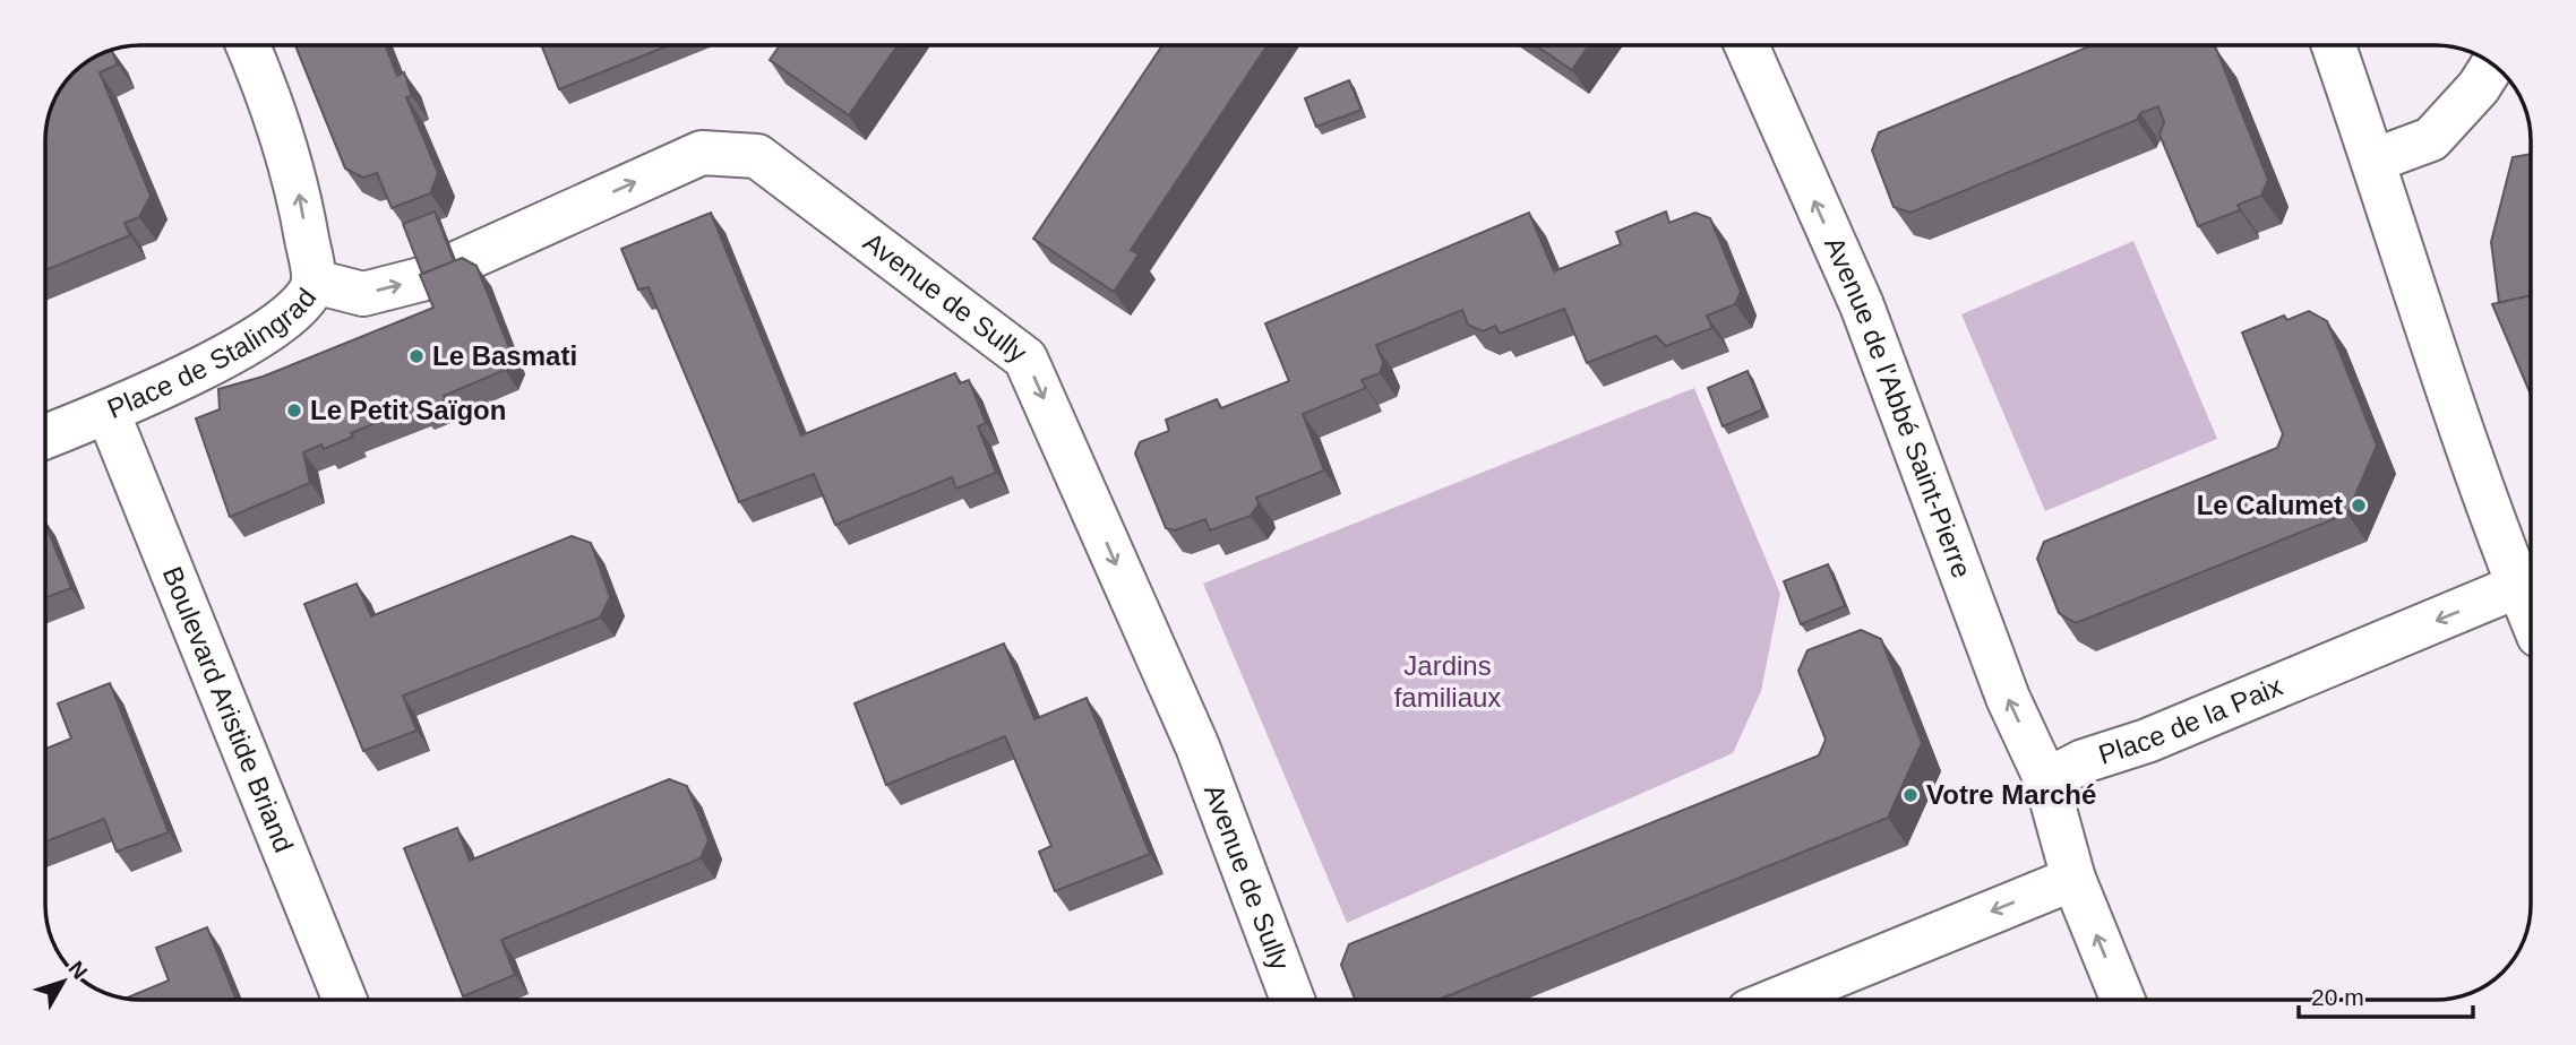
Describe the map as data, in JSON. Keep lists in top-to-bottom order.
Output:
{
  "streets": {
    "street": [
      "Avenue de Sully",
      "Place de Stalingrad",
      "Avenue de l'Abbé Saint-Pierre",
      "Boulevard Aristide Briand",
      "Place de la Paix"
    ]
  },
  "crossings": [
    ["Avenue de Sully", "Place de Stalingrad"],
    ["Place de Stalingrad", "Boulevard Aristide Briand"],
    ["Avenue de l'Abbé Saint-Pierre", "Place de la Paix"]
  ],
  "one_way": [
    "Avenue de Sully",
    "Place de Stalingrad",
    "Avenue de l'Abbé Saint-Pierre",
    "Place de la Paix"
  ],
  "parks": ["Jardins familiaux"],
  "places": [
    "Le Basmati",
    "Le Petit Saïgon",
    "Le Calumet",
    "Votre Marché"
  ],
  "scale_bar": "20 m",
  "north": "top right"
}
